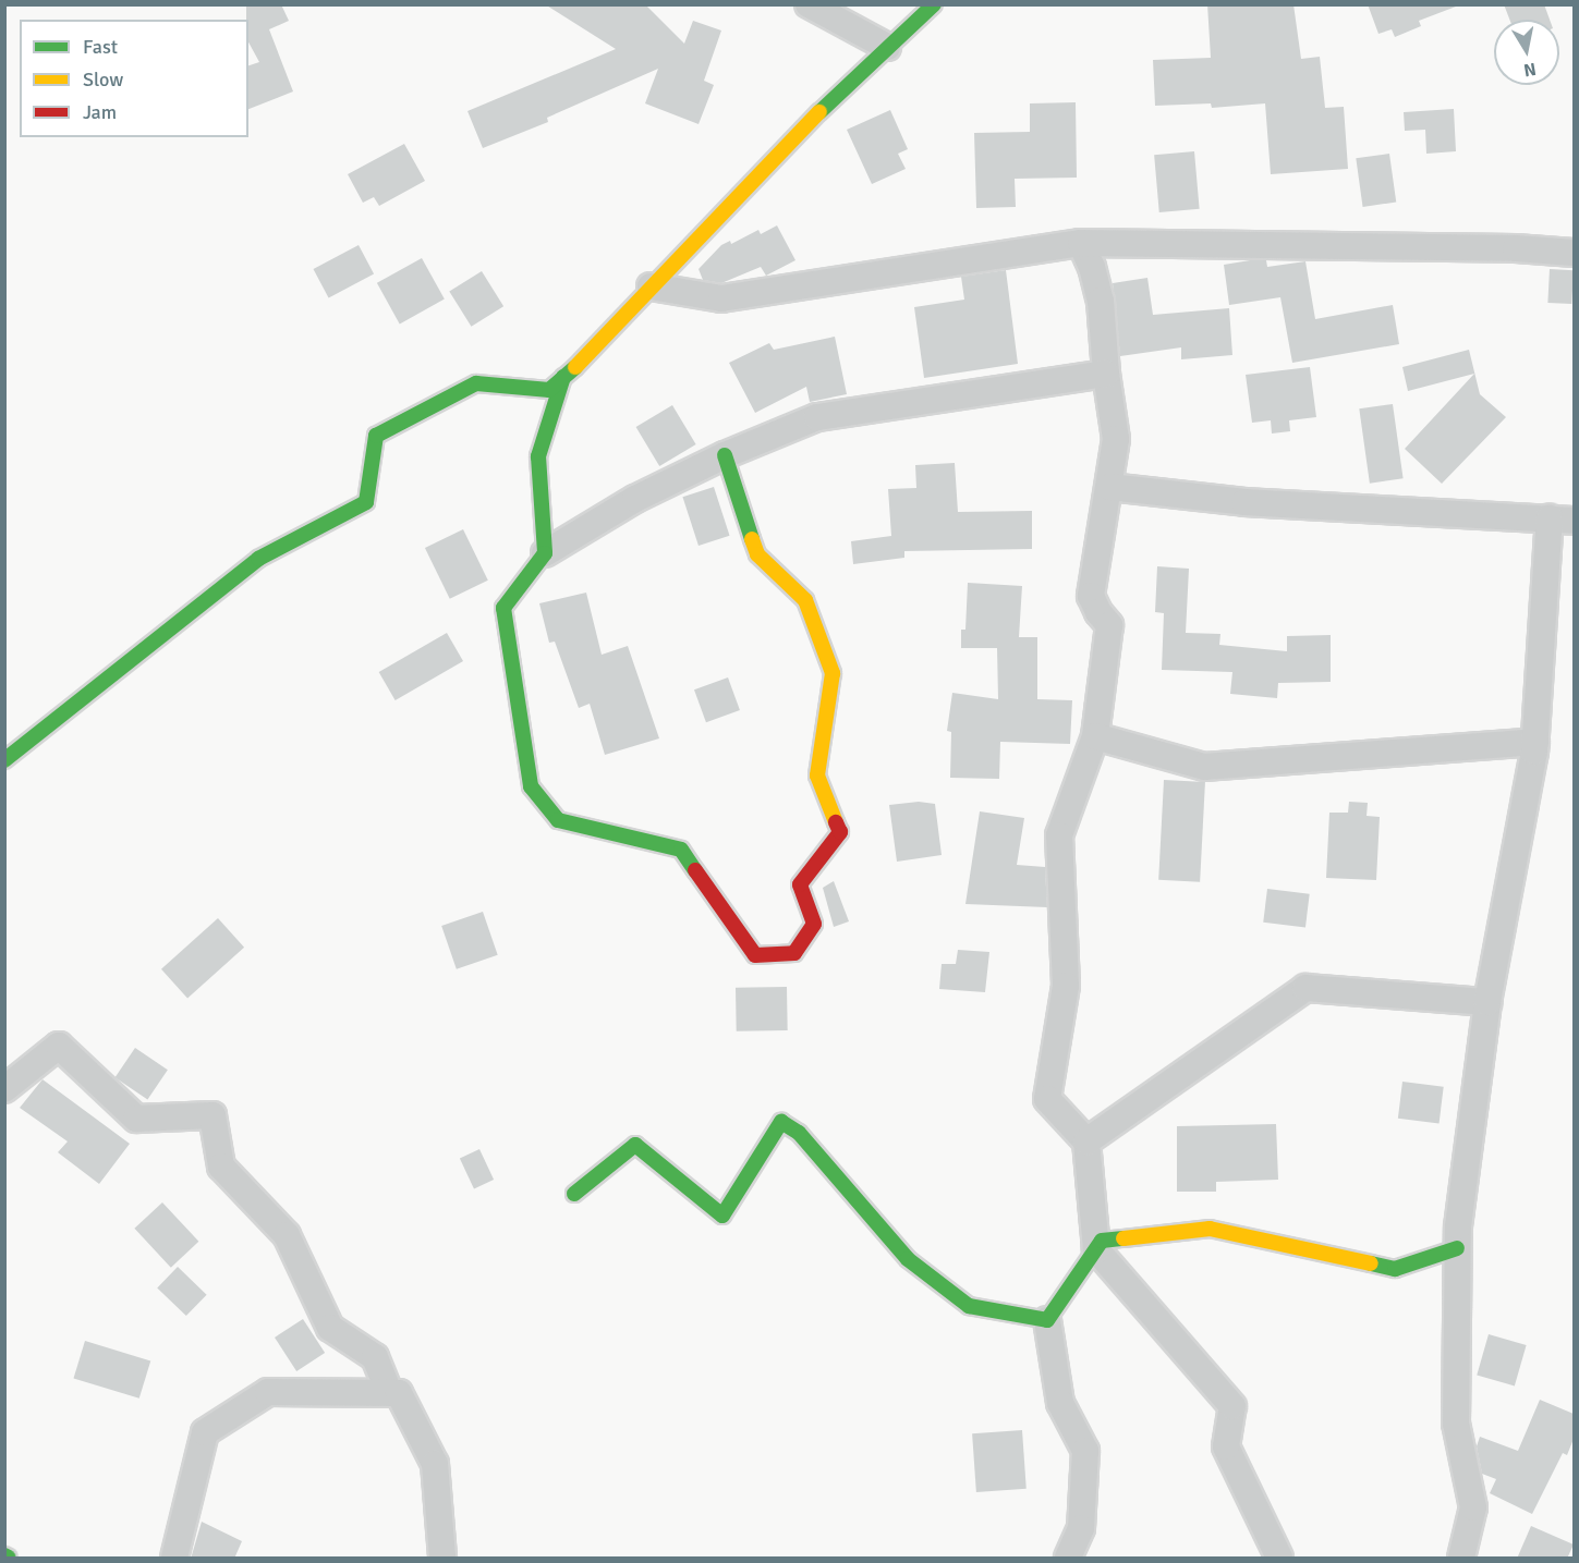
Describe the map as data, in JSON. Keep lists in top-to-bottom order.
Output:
{
  "legend": ["Fast", "Slow", "Jam"],
  "north": "bottom"
}
